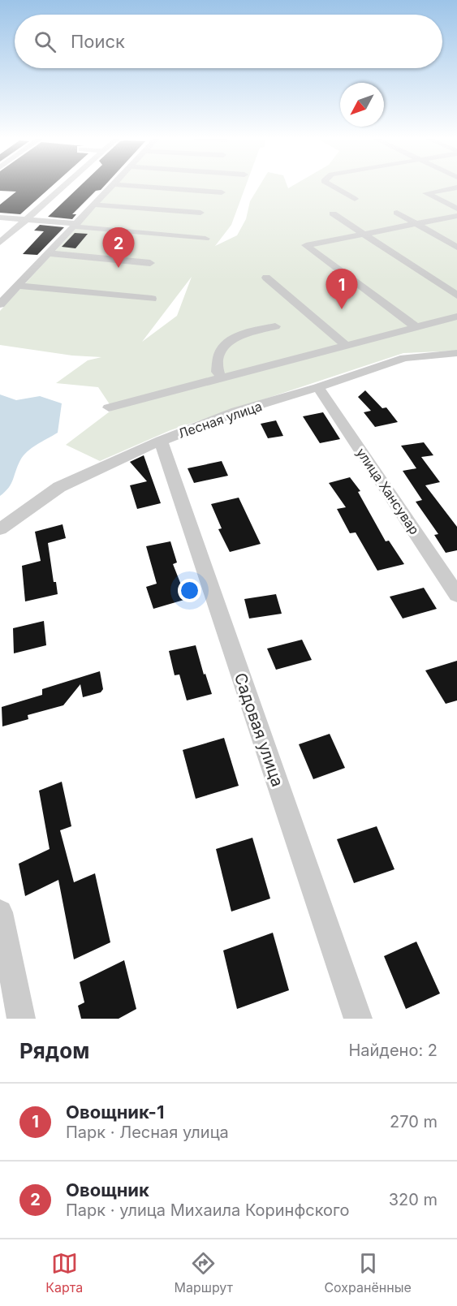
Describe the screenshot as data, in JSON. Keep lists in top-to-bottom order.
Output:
{
  "streets": {
    "street": ["Лесная улица", "улица Хансувар", "Садовая улица"]
  },
  "crossings": [
    ["Лесная улица", "улица Хансувар"],
    ["Лесная улица", "Садовая улица"]
  ],
  "north": "bottom left",
  "page": {
    "search": "Поиск",
    "pins": ["2", "1"],
    "heading": ["Рядом", "Найдено: 2"],
    "list": [
      {
        "mark": "1",
        "name": "Овощник-1",
        "note": "Парк · Лесная улица",
        "value": "270 m"
      },
      {
        "mark": "2",
        "name": "Овощник",
        "note": "Парк · улица Михаила Коринфского",
        "value": "320 m"
      }
    ],
    "nav": ["Карта", "Маршрут", "Сохранённые"]
  }
}
